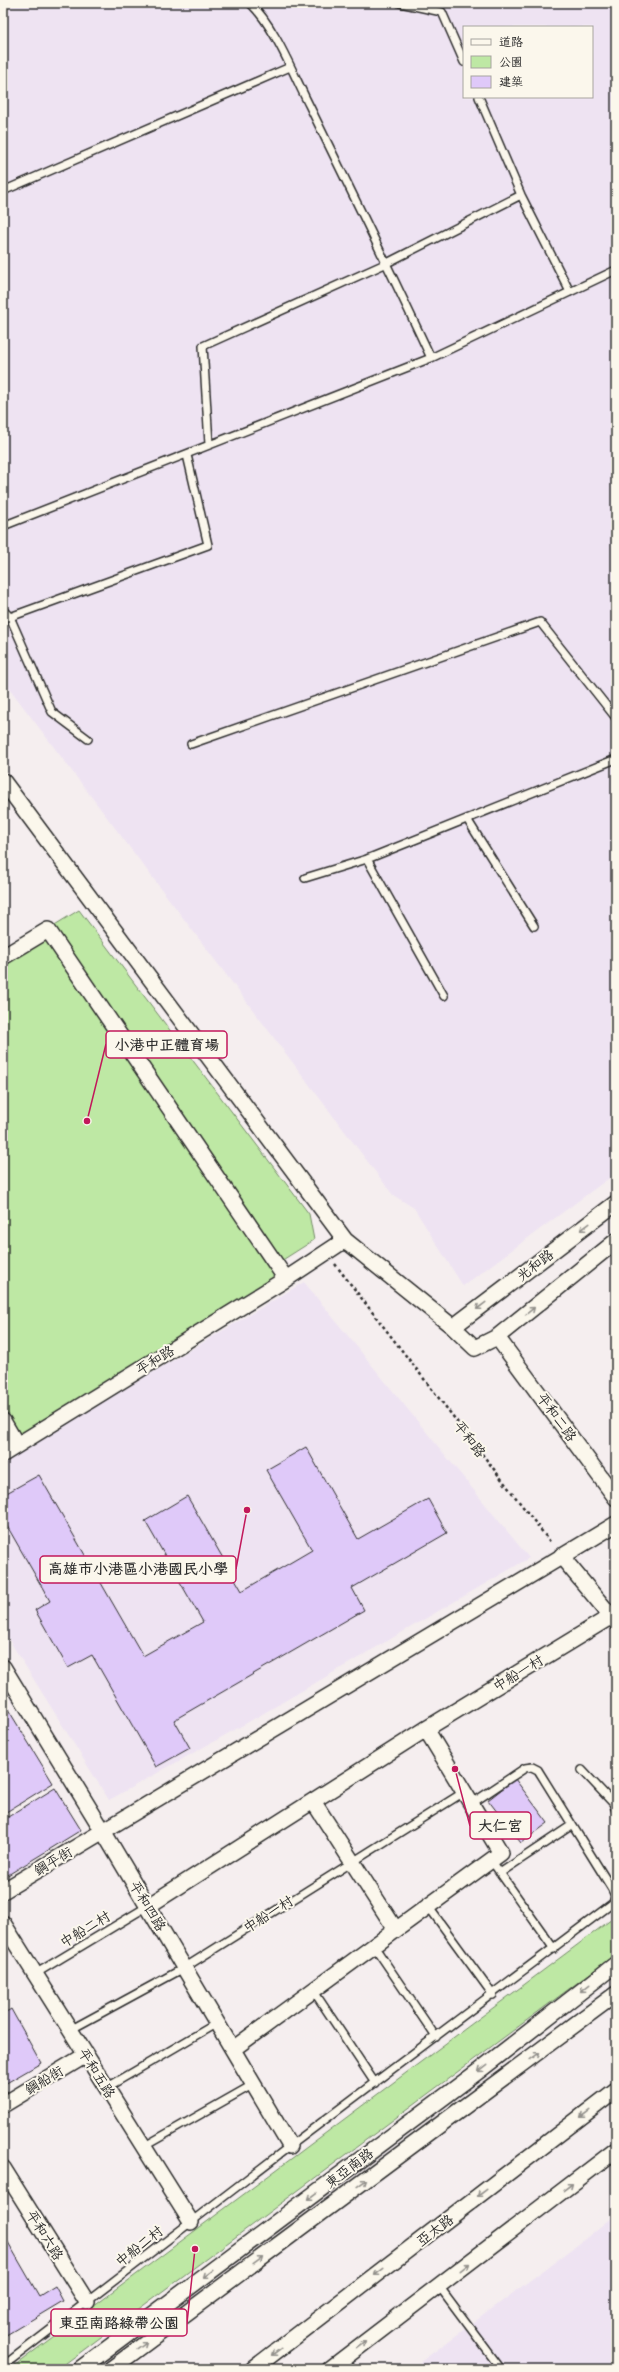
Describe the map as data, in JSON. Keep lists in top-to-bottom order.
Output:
{
  "streets": {
    "street": [
      "光和路",
      "平和路",
      "平和二路",
      "中船一村",
      "鋼平街",
      "平和四路",
      "平和五路",
      "鋼船街",
      "東亞南路",
      "亞太路",
      "平和六路"
    ],
    "lane": ["中船二村"]
  },
  "crossings": [
    ["平和路", "鋼平街"],
    ["中船一村", "平和四路"],
    ["中船一村", "中船二村"],
    ["鋼平街", "平和四路"],
    ["平和四路", "中船二村"],
    ["中船二村", "平和五路"],
    ["中船二村", "平和六路"],
    ["平和五路", "鋼船街"]
  ],
  "places": [
    "小港中正體育場",
    "高雄市小港區小港國民小學",
    "大仁宮",
    "東亞南路綠帶公園"
  ],
  "legend": ["道路", "公園", "建築"]
}
